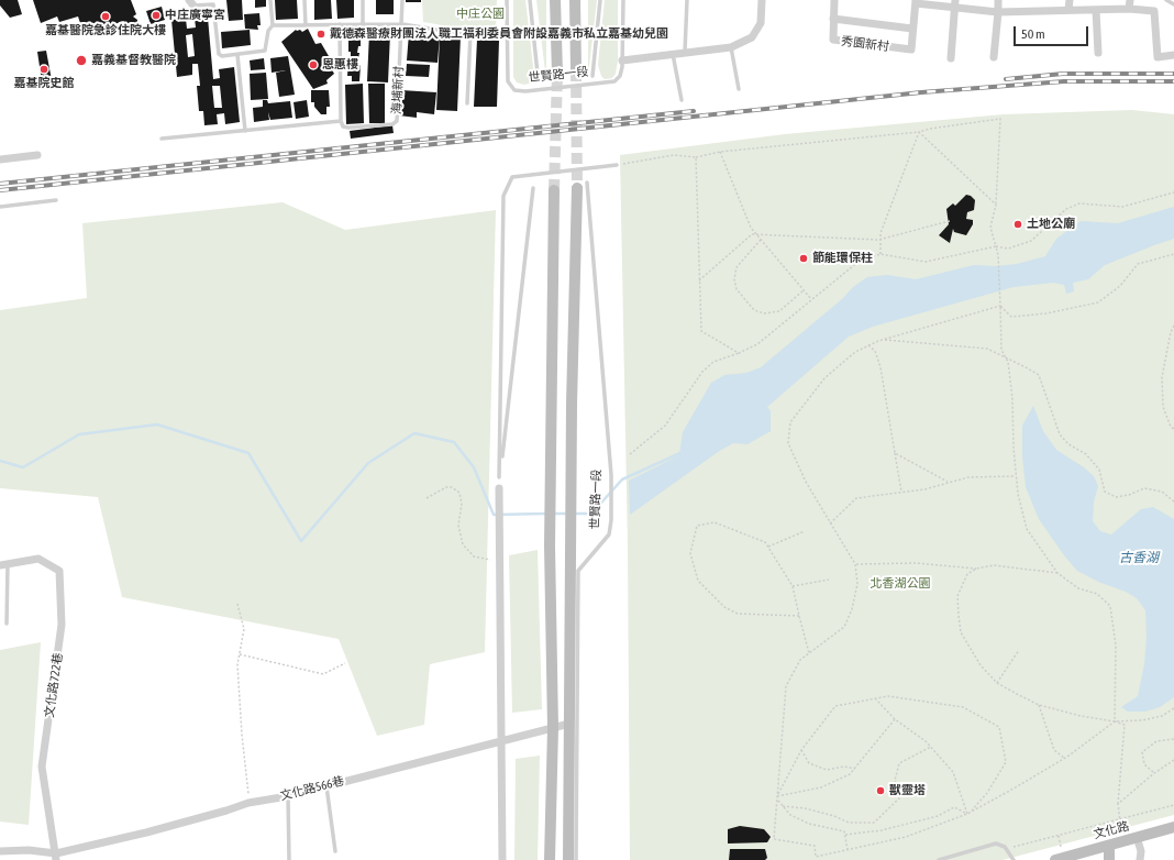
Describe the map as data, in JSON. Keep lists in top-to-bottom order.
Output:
{
  "streets": {
    "street": [
      "秀園新村",
      "世賢路一段",
      "文化路722巷",
      "文化路566巷",
      "文化路"
    ],
    "lane": ["海埔新村"]
  },
  "crossings": [
    ["世賢路一段", "文化路566巷"],
    ["文化路722巷", "文化路566巷"]
  ],
  "water": ["古香湖"],
  "parks": ["中庄公園", "北香湖公園"],
  "places": [
    "中庄廣寧宮",
    "嘉基醫院急診住院大樓",
    "戴德森醫療財團法人職工福利委員會附設嘉義市私立嘉基幼兒園",
    "嘉義基督教醫院",
    "恩惠樓",
    "嘉基院史館",
    "土地公廟",
    "節能環保柱",
    "獸靈塔"
  ],
  "scale_bar": "50 m"
}
